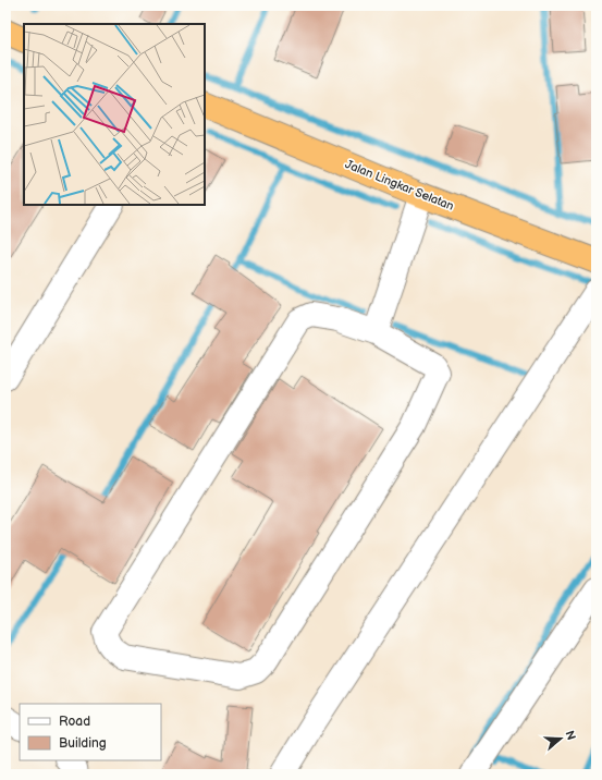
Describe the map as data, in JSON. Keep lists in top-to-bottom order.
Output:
{
  "streets": {
    "highway": ["Jalan Lingkar Selatan"]
  },
  "legend": ["Road", "Building"],
  "north": "right"
}
